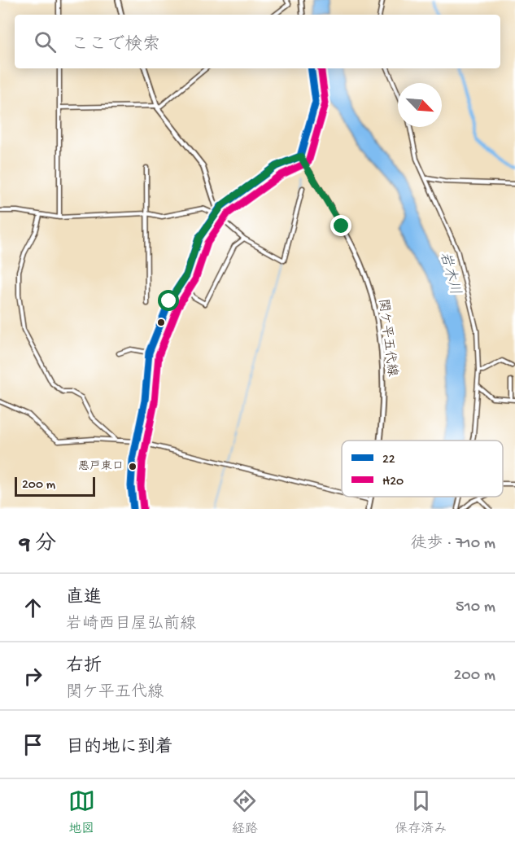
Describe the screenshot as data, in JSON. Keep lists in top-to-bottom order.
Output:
{
  "streets": {
    "main road": ["関ケ平五代線"]
  },
  "water": ["岩木川"],
  "places": ["悪戸東口"],
  "lines": ["transit line 22", "transit line H20"],
  "legend": ["22", "H20"],
  "scale_bar": "200 m",
  "north": "bottom right",
  "page": {
    "search": "ここで検索",
    "scale": "200 m",
    "heading": ["9 分", "徒歩 · 710 m"],
    "list": [
      ["直進", "岩崎西目屋弘前線", "510 m"],
      ["右折", "関ケ平五代線", "200 m"],
      "目的地に到着"
    ],
    "nav": ["地図", "経路", "保存済み"]
  }
}
